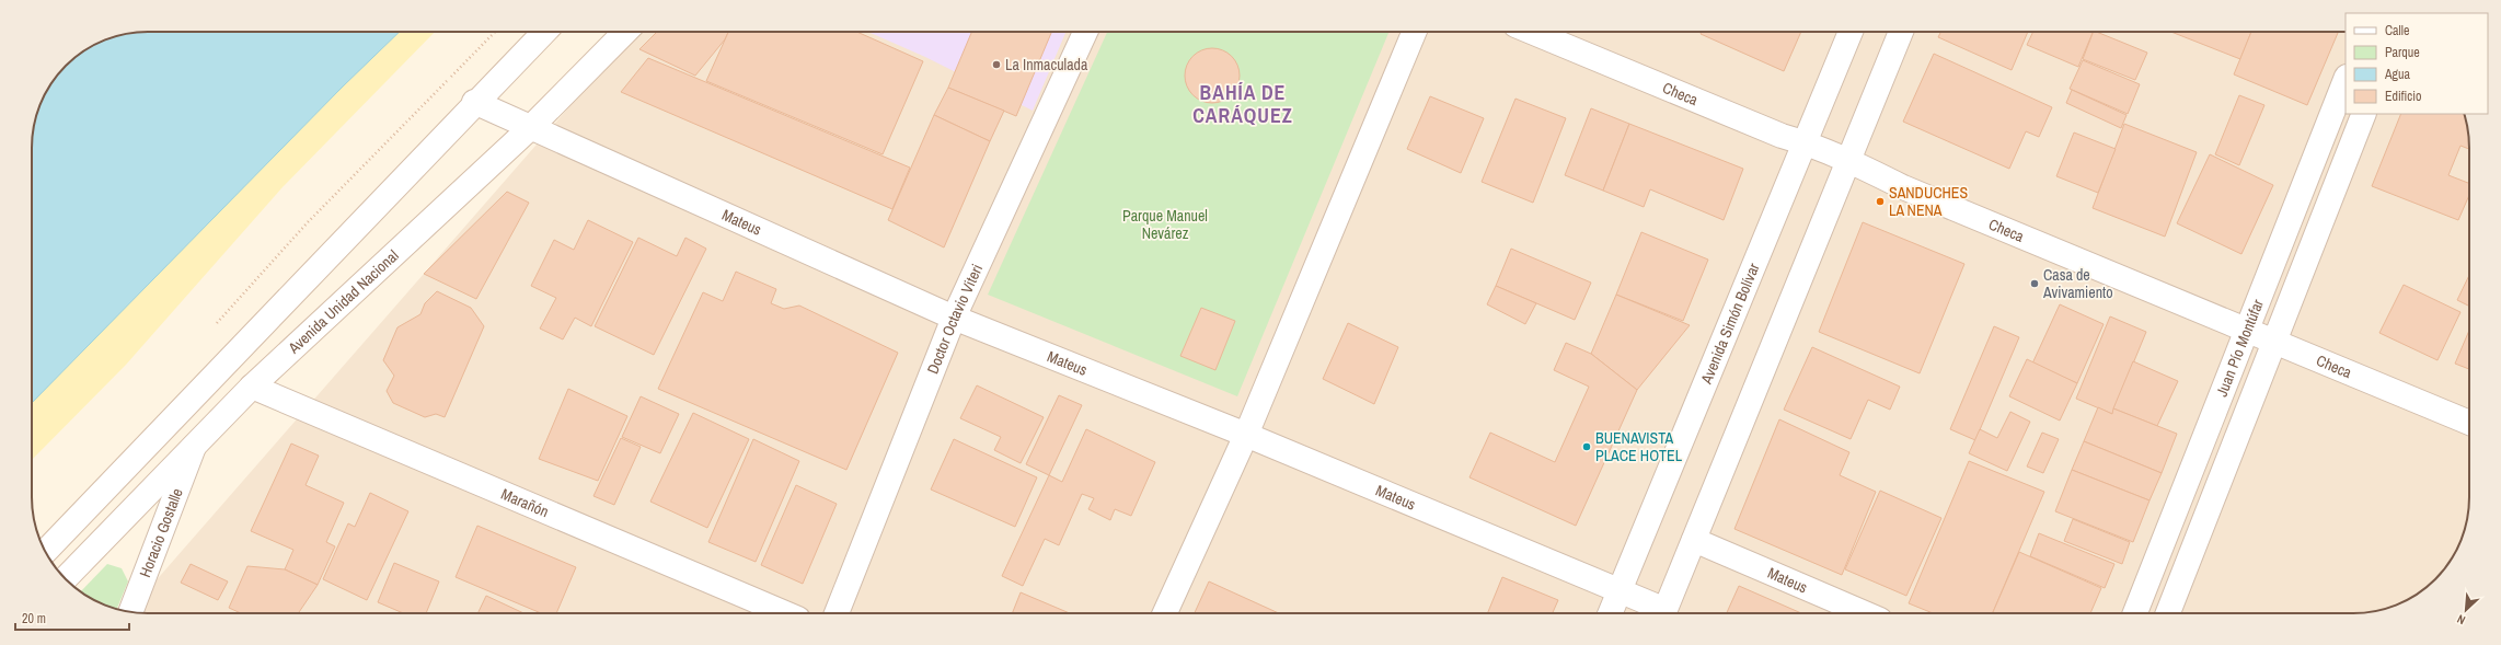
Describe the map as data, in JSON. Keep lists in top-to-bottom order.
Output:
{
  "streets": {
    "street": [
      "Checa",
      "Mateus",
      "Avenida Unidad Nacional",
      "Doctor Octavio Viteri",
      "Avenida Simón Bolívar",
      "Juan Pío Montúfar",
      "Marañón",
      "Horacio Gostalle"
    ]
  },
  "crossings": [
    ["Checa", "Avenida Simón Bolívar"],
    ["Checa", "Juan Pío Montúfar"],
    ["Mateus", "Avenida Unidad Nacional"],
    ["Mateus", "Doctor Octavio Viteri"],
    ["Mateus", "Avenida Simón Bolívar"],
    ["Avenida Unidad Nacional", "Marañón"],
    ["Avenida Unidad Nacional", "Horacio Gostalle"]
  ],
  "districts": ["BAHÍA DE CARÁQUEZ"],
  "parks": ["Parque Manuel Nevárez"],
  "places": [
    "La Inmaculada",
    "SANDUCHES LA NENA",
    "Casa de Avivamiento",
    "BUENAVISTA PLACE HOTEL"
  ],
  "legend": [
    "Calle",
    "Parque",
    "Agua",
    "Edificio"
  ],
  "scale_bar": "20 m",
  "north": "bottom left"
}
